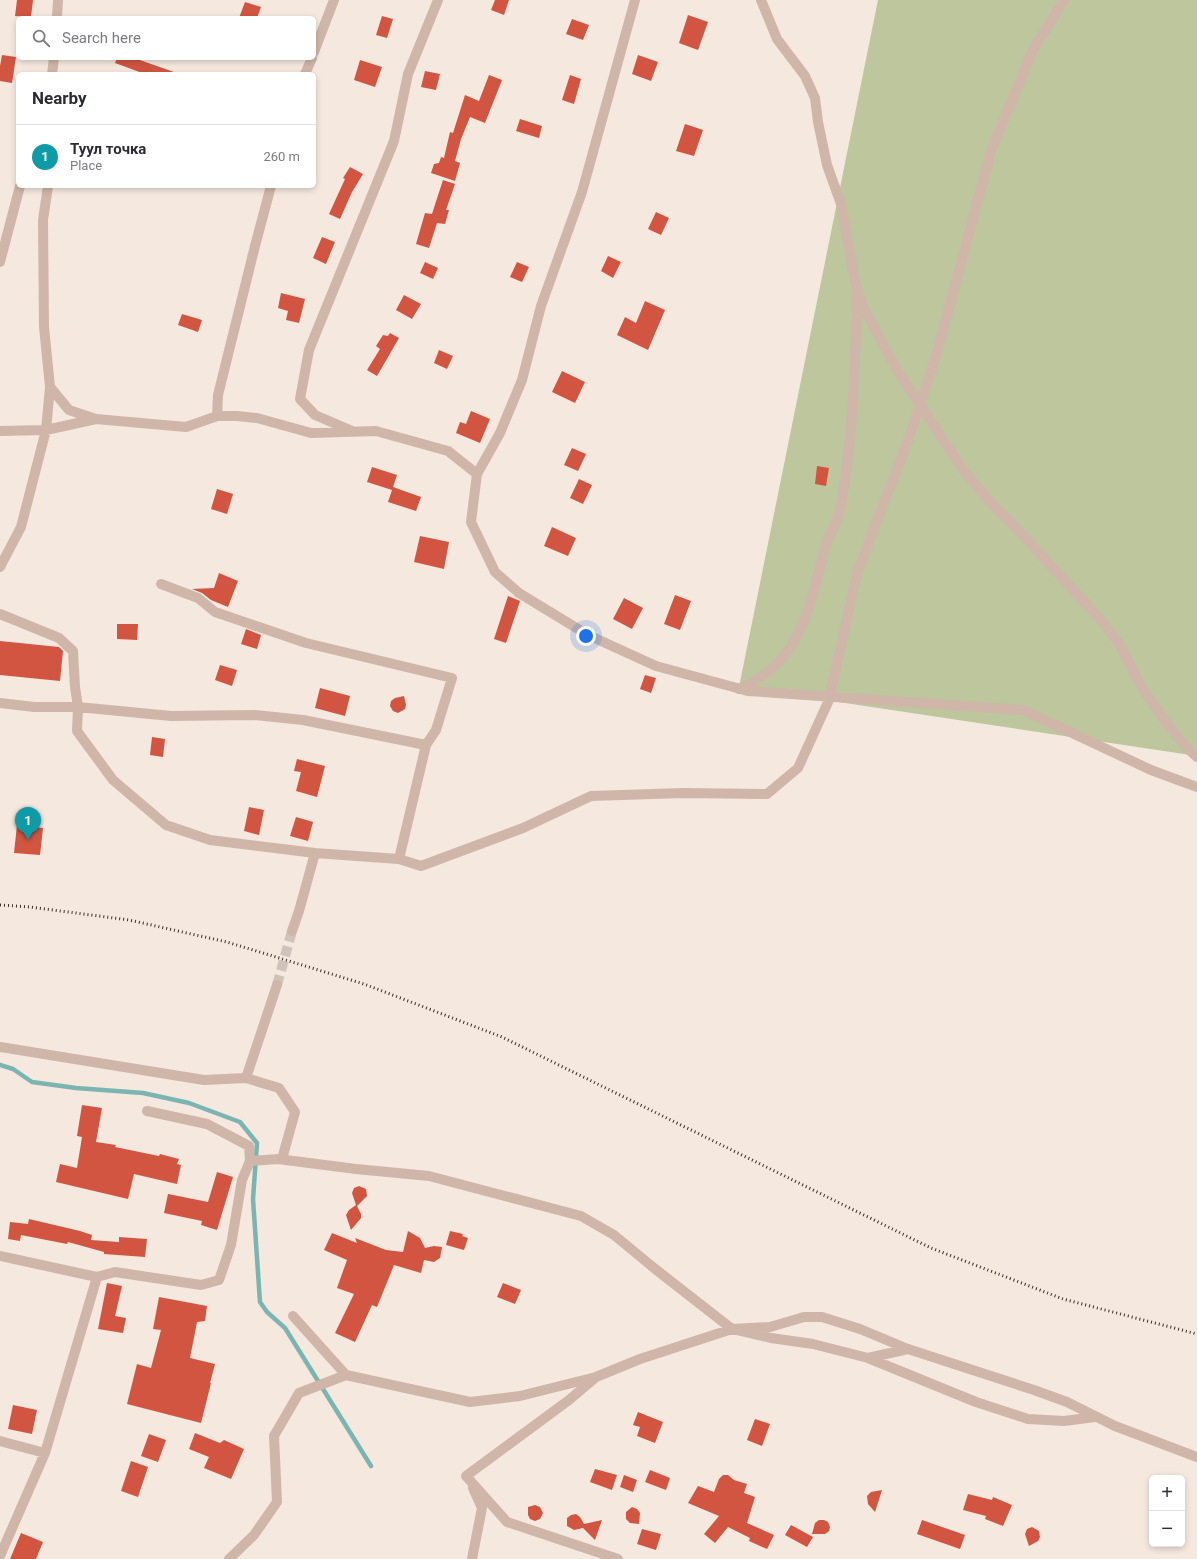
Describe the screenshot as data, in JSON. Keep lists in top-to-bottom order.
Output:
{
  "page": {
    "search": "Search here",
    "heading": "Nearby",
    "list": [
      {
        "mark": "1",
        "name": "Туул точка",
        "note": "Place",
        "value": "260 m"
      }
    ],
    "pins": "1",
    "map_buttons": ["+", "−"]
  }
}
